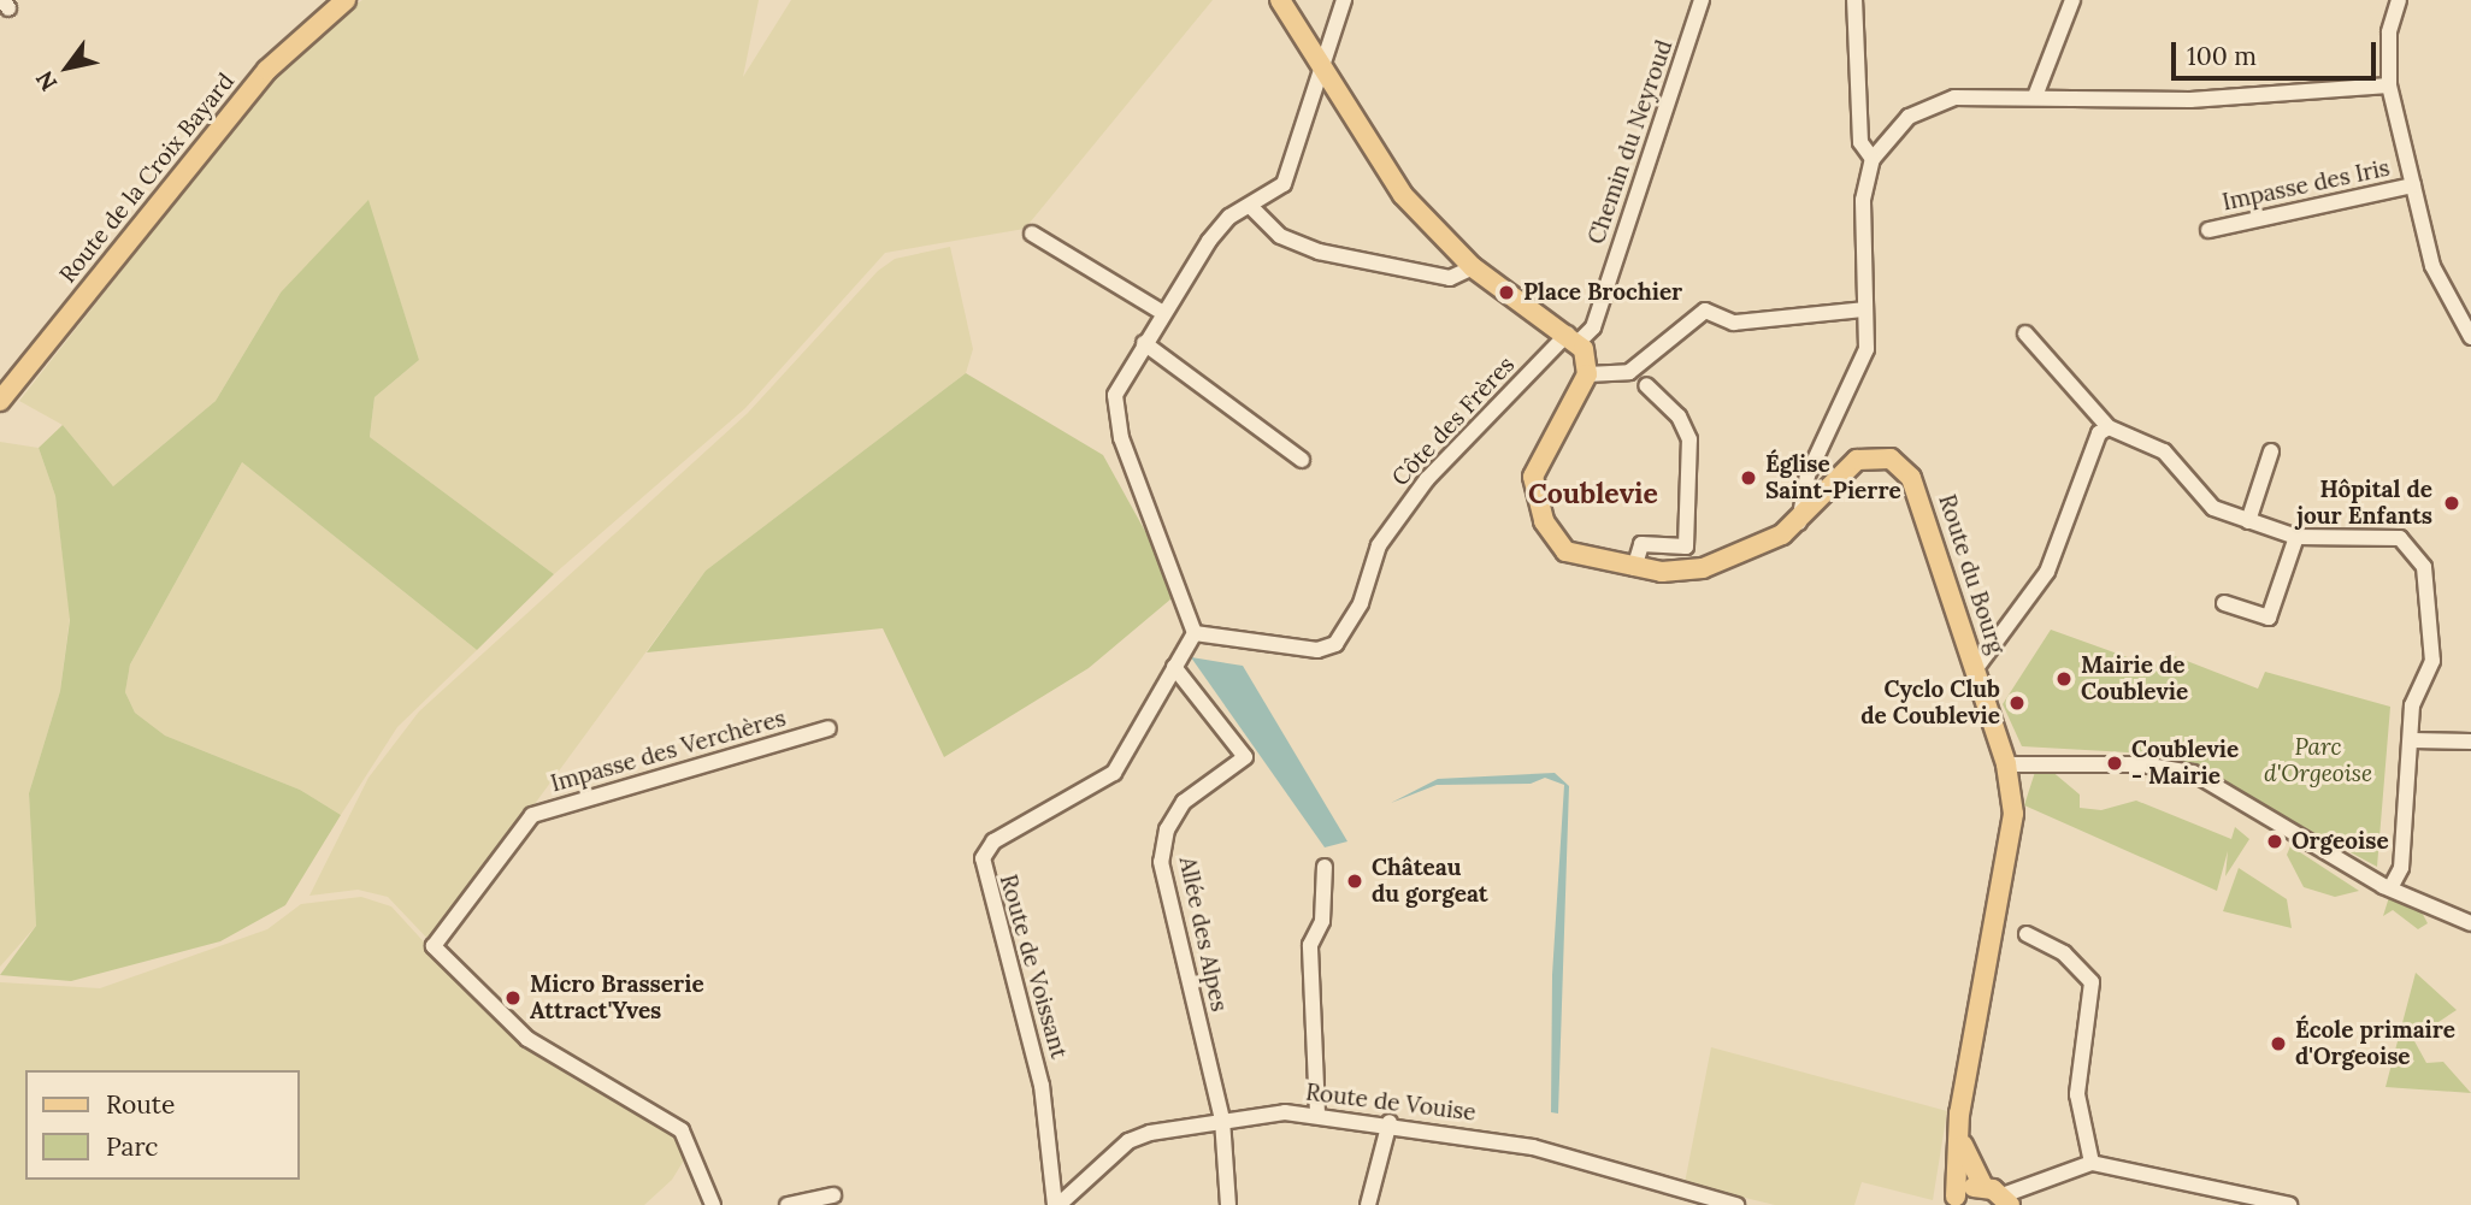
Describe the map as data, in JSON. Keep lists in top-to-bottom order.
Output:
{
  "streets": {
    "main road": ["Route de la Croix Bayard", "Route du Bourg"],
    "street": [
      "Chemin du Neyroud",
      "Impasse des Iris",
      "Côte des Frères",
      "Impasse des Verchères",
      "Allée des Alpes",
      "Route de Voissant",
      "Route de Vouise"
    ]
  },
  "crossings": [
    ["Chemin du Neyroud", "Côte des Frères"],
    ["Côte des Frères", "Route de Voissant"],
    ["Allée des Alpes", "Route de Voissant"],
    ["Allée des Alpes", "Route de Vouise"],
    ["Route de Voissant", "Route de Vouise"]
  ],
  "districts": ["Coublevie"],
  "parks": ["Parc d'Orgeoise"],
  "places": [
    "Place Brochier",
    "Église Saint-Pierre",
    "Hôpital de jour Enfants",
    "Mairie de Coublevie",
    "Cyclo Club de Coublevie",
    "Coublevie - Mairie",
    "Orgeoise",
    "Château du gorgeat",
    "Micro Brasserie Attract'Yves",
    "École primaire d'Orgeoise"
  ],
  "legend": ["Route", "Parc"],
  "scale_bar": "100 m",
  "north": "bottom left"
}
